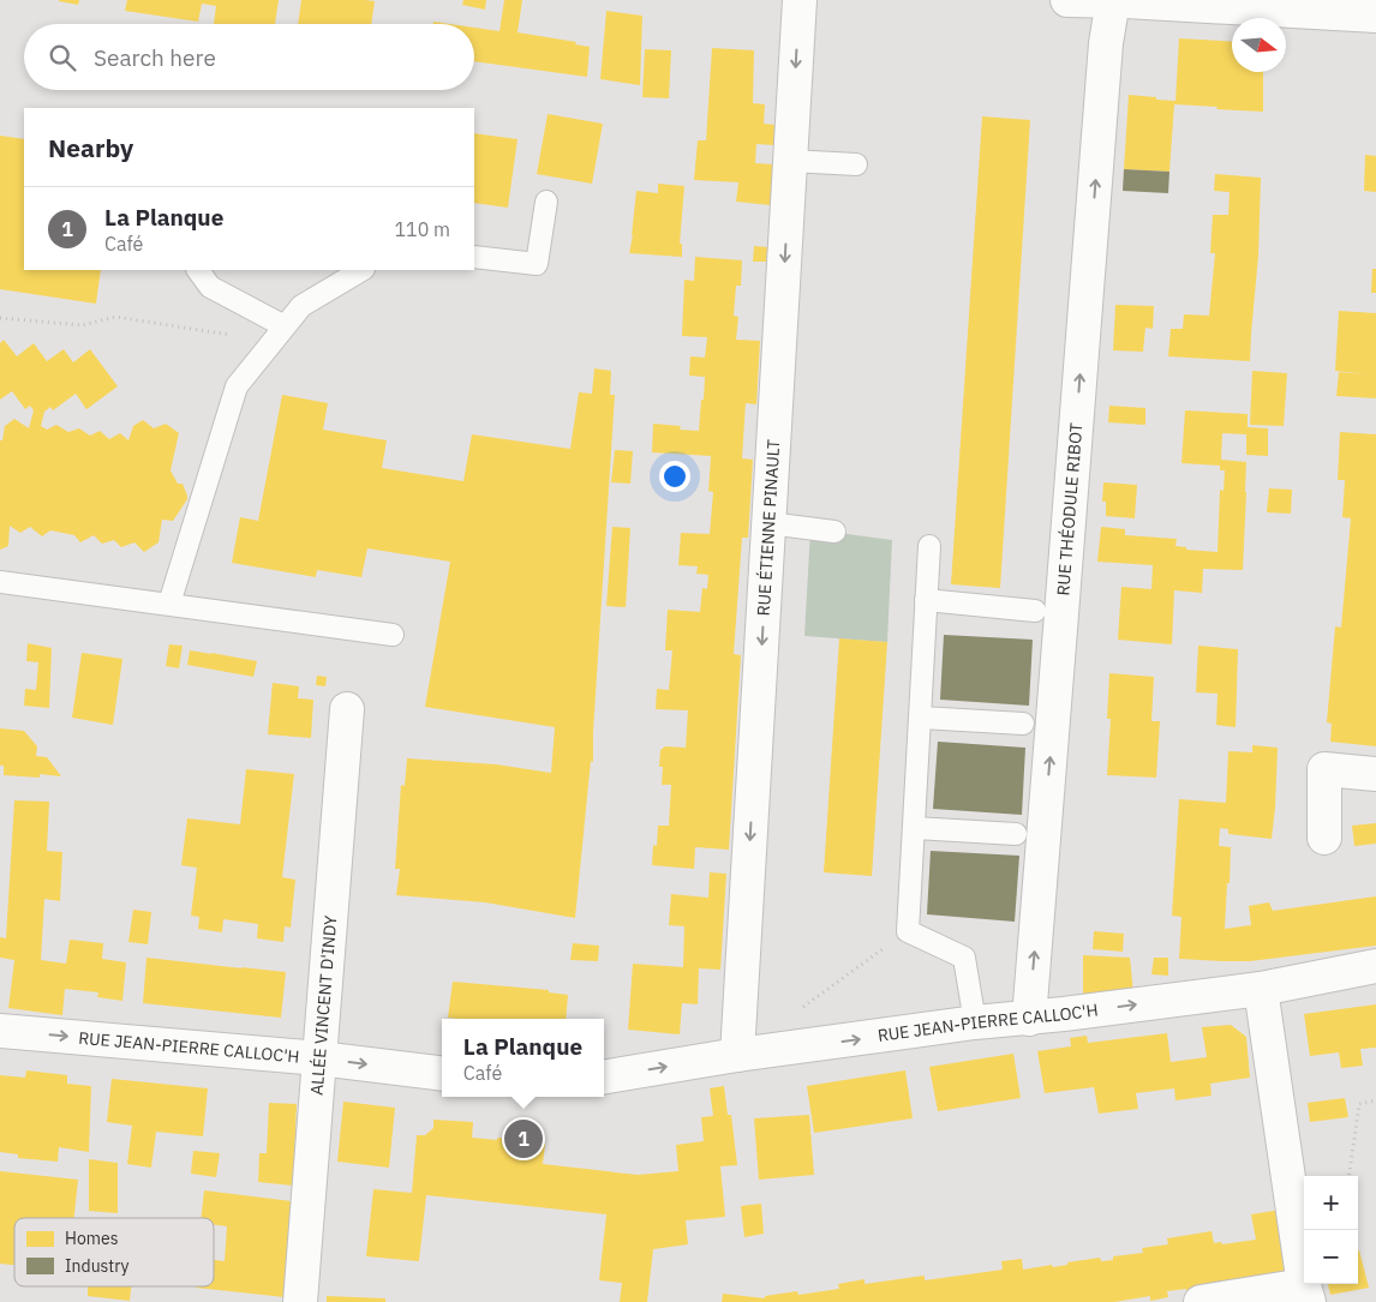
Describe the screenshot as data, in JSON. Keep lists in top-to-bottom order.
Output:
{
  "streets": {
    "street": [
      "RUE THÉODULE RIBOT",
      "RUE ÉTIENNE PINAULT",
      "ALLÉE VINCENT D'INDY",
      "RUE JEAN-PIERRE CALLOC'H"
    ]
  },
  "crossings": [
    ["RUE THÉODULE RIBOT", "RUE JEAN-PIERRE CALLOC'H"],
    ["RUE ÉTIENNE PINAULT", "RUE JEAN-PIERRE CALLOC'H"],
    ["ALLÉE VINCENT D'INDY", "RUE JEAN-PIERRE CALLOC'H"]
  ],
  "one_way": ["RUE THÉODULE RIBOT", "RUE ÉTIENNE PINAULT", "RUE JEAN-PIERRE CALLOC'H"],
  "legend": ["Homes", "Industry"],
  "north": "right",
  "page": {
    "search": "Search here",
    "heading": "Nearby",
    "list": [
      {
        "mark": "1",
        "name": "La Planque",
        "note": "Café",
        "value": "110 m"
      }
    ],
    "popup": ["La Planque", "Café"],
    "pins": "1",
    "map_buttons": ["+", "−"]
  }
}
